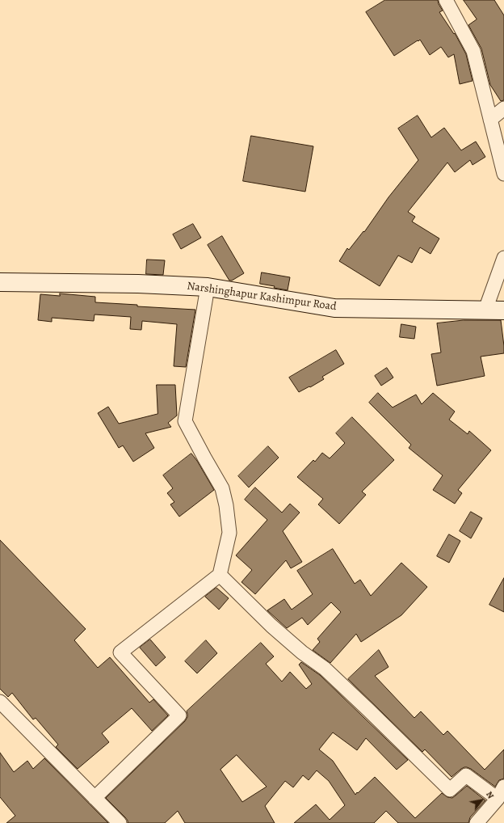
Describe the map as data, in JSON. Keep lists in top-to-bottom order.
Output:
{
  "streets": {
    "street": ["Narshinghapur Kashimpur Road"]
  },
  "north": "top right"
}
